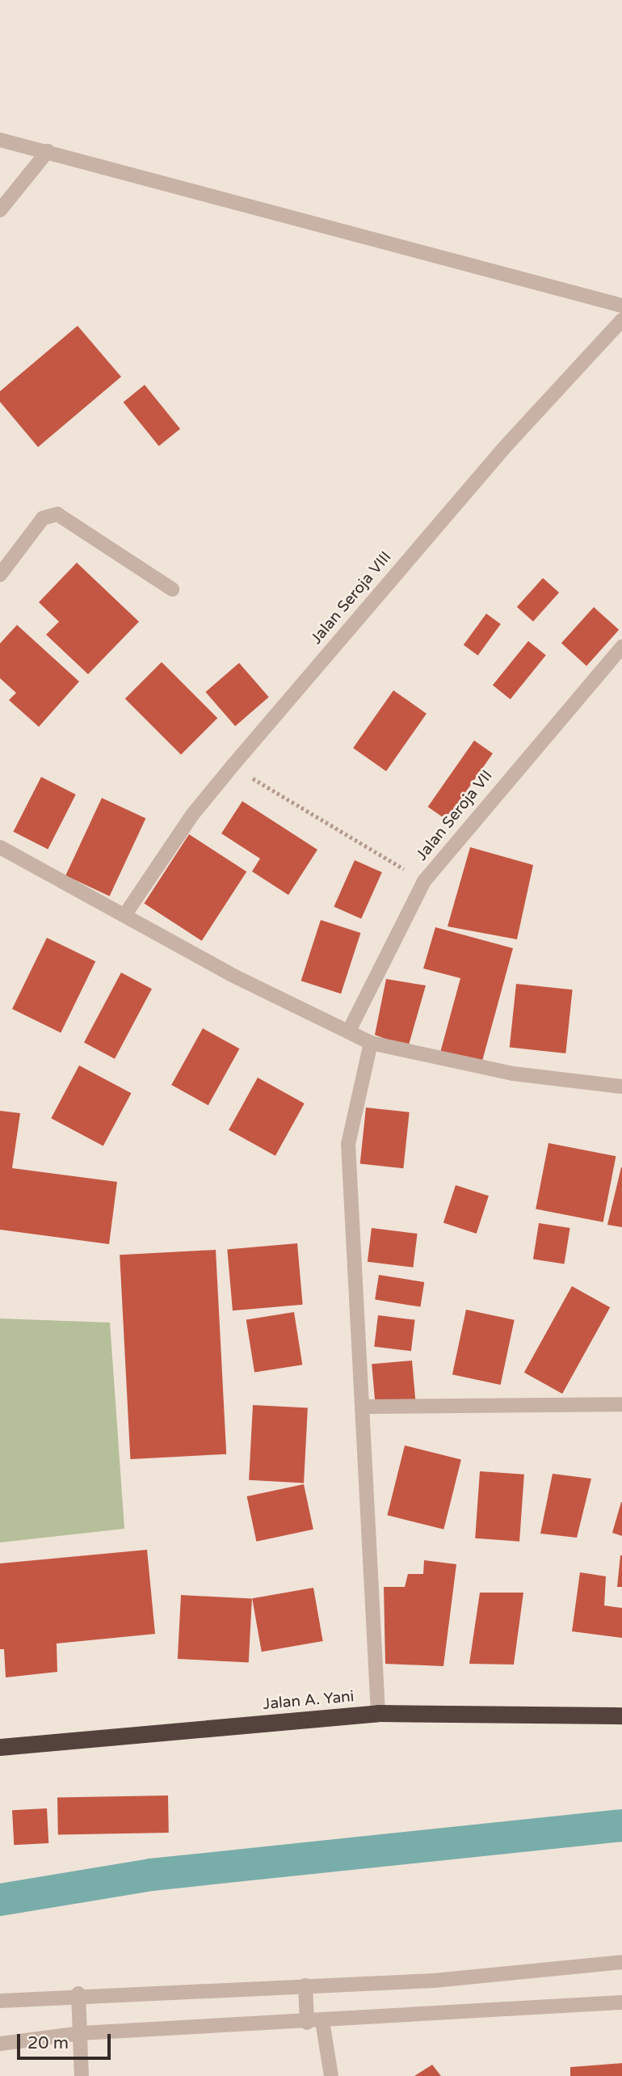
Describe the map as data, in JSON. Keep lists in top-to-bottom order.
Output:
{
  "streets": {
    "highway": ["Jalan A. Yani"],
    "street": ["Jalan Seroja VIII", "Jalan Seroja VII"]
  },
  "scale_bar": "20 m"
}
